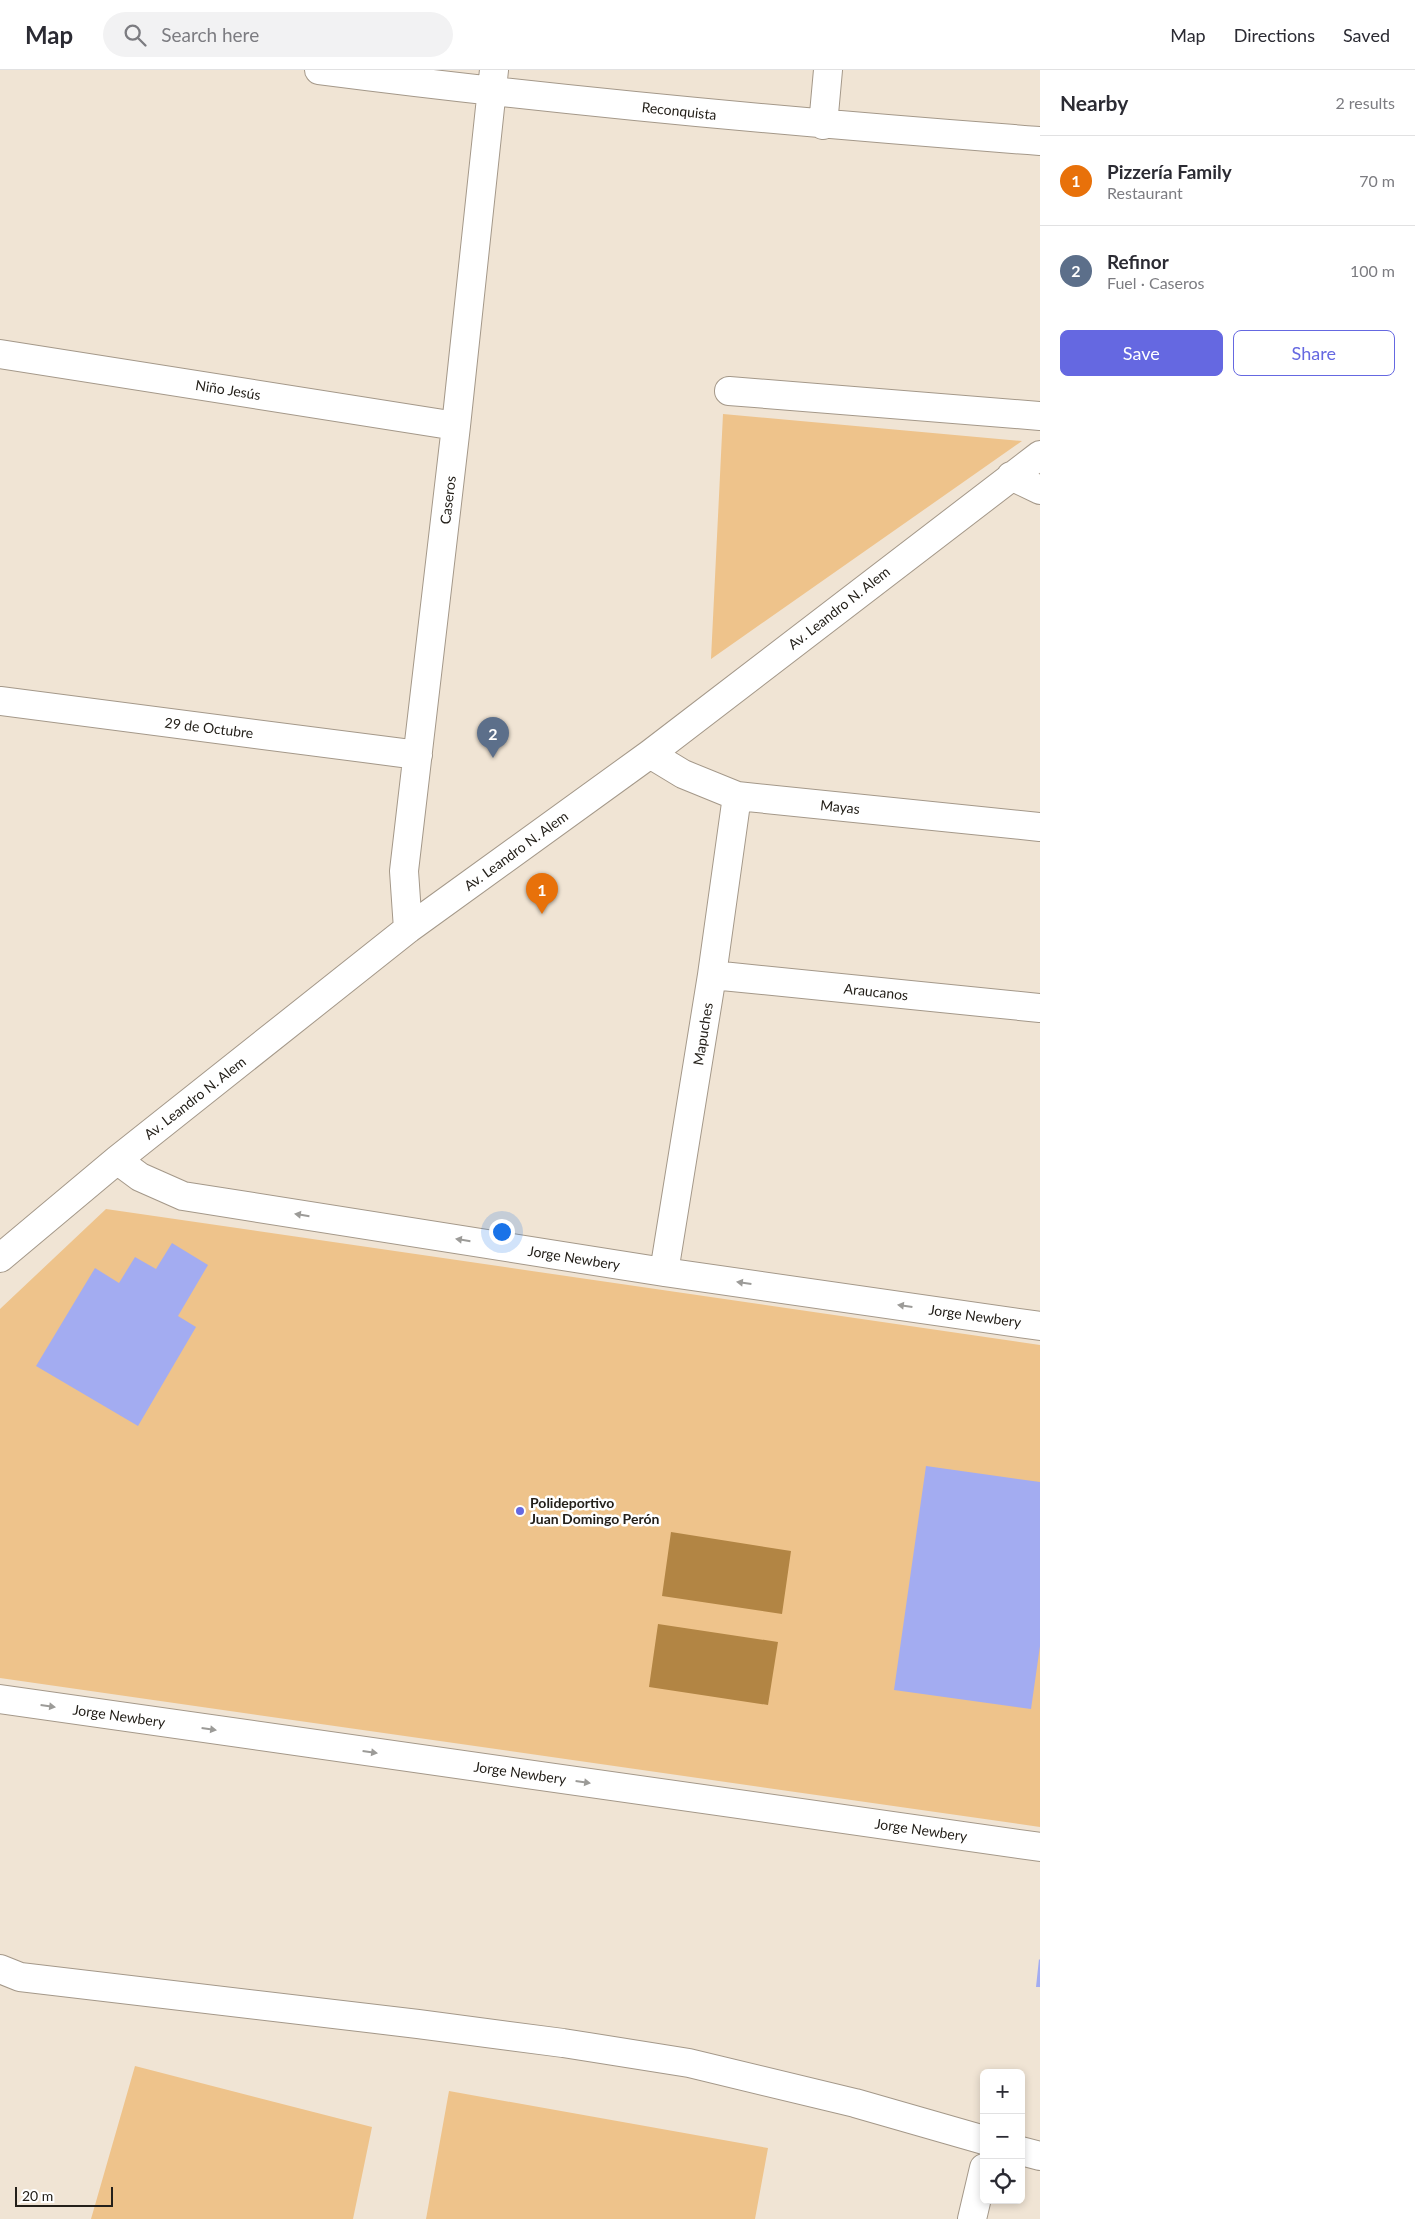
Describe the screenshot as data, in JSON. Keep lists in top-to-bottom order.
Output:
{
  "streets": {
    "street": [
      "Reconquista",
      "Niño Jesús",
      "Caseros",
      "Av. Leandro N. Alem",
      "29 de Octubre",
      "Mayas",
      "Araucanos",
      "Mapuches",
      "Jorge Newbery"
    ]
  },
  "crossings": [
    ["Reconquista", "Caseros"],
    ["Niño Jesús", "Caseros"],
    ["Caseros", "Av. Leandro N. Alem"],
    ["Caseros", "29 de Octubre"],
    ["Av. Leandro N. Alem", "Mayas"],
    ["Av. Leandro N. Alem", "Jorge Newbery"],
    ["Mayas", "Mapuches"],
    ["Araucanos", "Mapuches"],
    ["Mapuches", "Jorge Newbery"]
  ],
  "places": ["Polideportivo Juan Domingo Perón"],
  "scale_bar": "20 m",
  "page": {
    "header": "Map",
    "search": "Search here",
    "nav": ["Map", "Directions", "Saved"],
    "heading": ["Nearby", "2 results"],
    "list": [
      {
        "mark": "1",
        "name": "Pizzería Family",
        "note": "Restaurant",
        "value": "70 m"
      },
      {
        "mark": "2",
        "name": "Refinor",
        "note": "Fuel · Caseros",
        "value": "100 m"
      }
    ],
    "buttons": ["Save", "Share"],
    "pins": ["2", "1"],
    "map_buttons": ["+", "−"],
    "scale": "20 m"
  }
}
